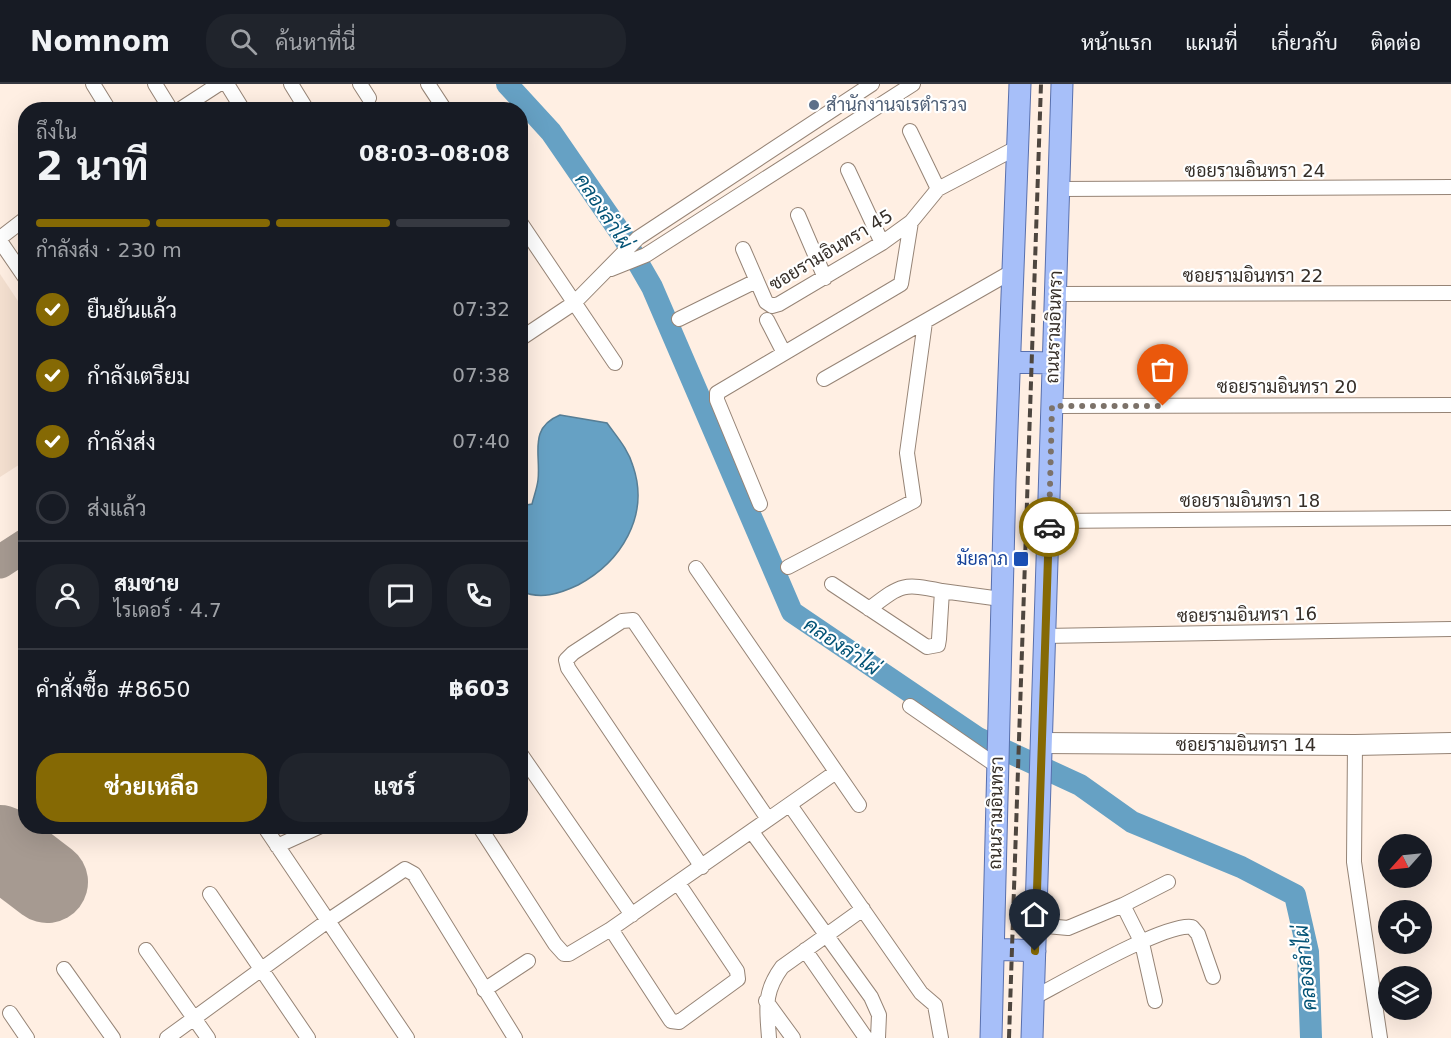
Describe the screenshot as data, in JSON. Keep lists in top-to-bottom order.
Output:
{
  "streets": {
    "main road": ["ถนนรามอินทรา"],
    "street": [
      "ซอยรามอินทรา 24",
      "ซอยรามอินทรา 45",
      "ซอยรามอินทรา 22",
      "ซอยรามอินทรา 20",
      "ซอยรามอินทรา 18",
      "ซอยรามอินทรา 16",
      "ซอยรามอินทรา 14"
    ]
  },
  "crossings": [
    ["ซอยรามอินทรา 24", "ถนนรามอินทรา"],
    ["ซอยรามอินทรา 45", "ถนนรามอินทรา"],
    ["ซอยรามอินทรา 22", "ถนนรามอินทรา"],
    ["ถนนรามอินทรา", "ซอยรามอินทรา 20"],
    ["ถนนรามอินทรา", "ซอยรามอินทรา 18"],
    ["ถนนรามอินทรา", "ซอยรามอินทรา 16"],
    ["ถนนรามอินทรา", "ซอยรามอินทรา 14"]
  ],
  "water": ["คลองลำไผ่"],
  "places": {
    "other": ["สำนักงานจเรตำรวจ"],
    "transit": ["มัยลาภ"]
  },
  "north": "bottom left",
  "page": {
    "header": "Nomnom",
    "search": "ค้นหาที่นี่",
    "nav": [
      "หน้าแรก",
      "แผนที่",
      "เกี่ยวกับ",
      "ติดต่อ"
    ],
    "heading": ["2 นาที", "ถึงใน", "08:03–08:08"],
    "panel": [
      "สมชาย",
      "ไรเดอร์ · 4.7",
      "คำสั่งซื้อ #8650",
      "฿603"
    ],
    "bar": "กำลังส่ง · 230 m",
    "list": [
      ["ยืนยันแล้ว", "07:32"],
      ["กำลังเตรียม", "07:38"],
      ["กำลังส่ง", "07:40"],
      "ส่งแล้ว"
    ],
    "buttons": ["ช่วยเหลือ", "แชร์"]
  }
}
